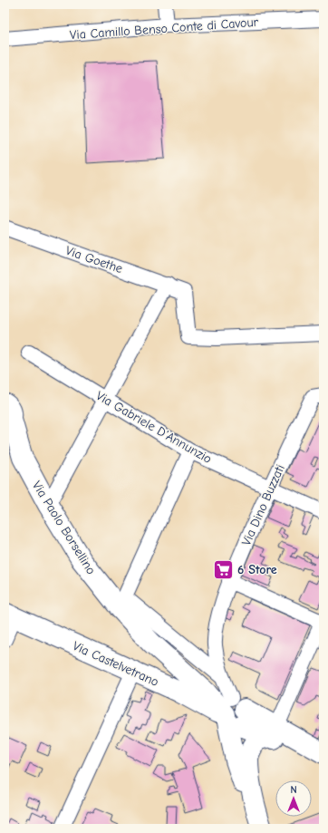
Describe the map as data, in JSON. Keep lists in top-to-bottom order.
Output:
{
  "streets": {
    "main road": ["Via Paolo Borsellino", "Via Castelvetrano"],
    "street": [
      "Via Camillo Benso Conte di Cavour",
      "Via Goethe",
      "Via Gabriele D'Annunzio",
      "Via Dino Buzzati"
    ]
  },
  "crossings": [
    ["Via Gabriele D'Annunzio", "Via Dino Buzzati"],
    ["Via Dino Buzzati", "Via Paolo Borsellino"],
    ["Via Dino Buzzati", "Via Castelvetrano"],
    ["Via Paolo Borsellino", "Via Castelvetrano"]
  ],
  "places": {
    "supermarket": ["6 Store"]
  },
  "north": "top"
}
